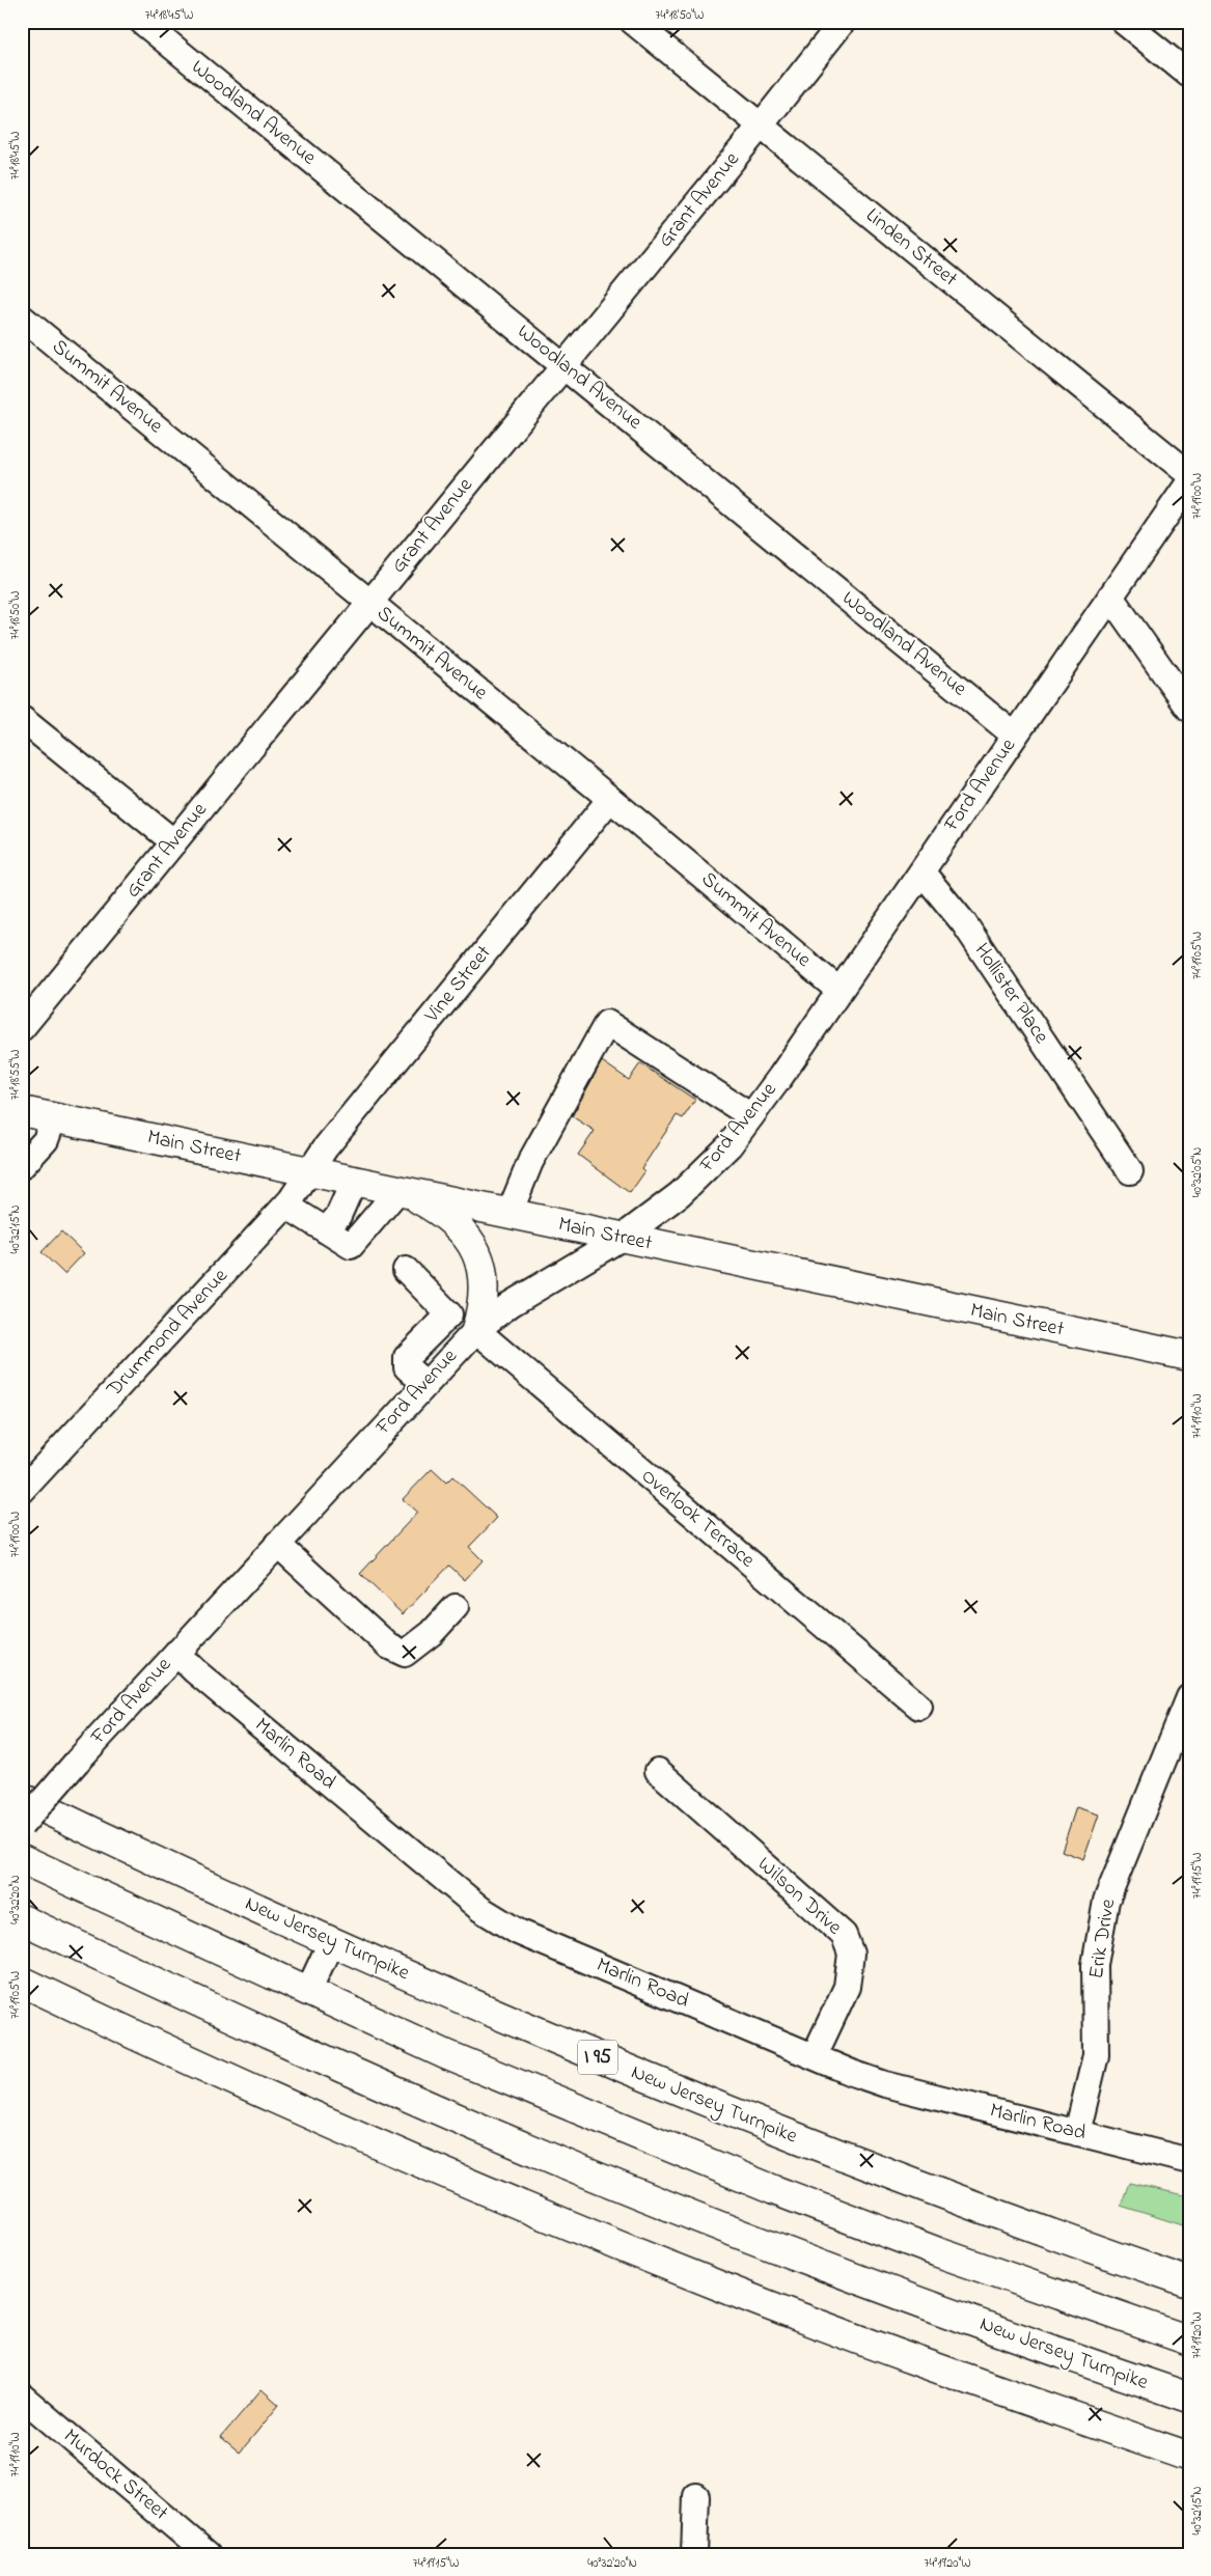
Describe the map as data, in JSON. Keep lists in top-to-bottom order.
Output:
{
  "streets": {
    "main road": ["Main Street", "New Jersey Turnpike", "I 95"],
    "street": [
      "Woodland Avenue",
      "Grant Avenue",
      "Linden Street",
      "Summit Avenue",
      "Ford Avenue",
      "Vine Street",
      "Hollister Place",
      "Drummond Avenue",
      "Overlook Terrace",
      "Marlin Road",
      "Wilson Drive",
      "Erik Drive",
      "Murdock Street"
    ]
  },
  "crossings": [
    ["Woodland Avenue", "Grant Avenue"],
    ["Woodland Avenue", "Ford Avenue"],
    ["Grant Avenue", "Linden Street"],
    ["Grant Avenue", "Summit Avenue"],
    ["Summit Avenue", "Ford Avenue"],
    ["Summit Avenue", "Vine Street"],
    ["Ford Avenue", "Hollister Place"],
    ["Ford Avenue", "Main Street"],
    ["Ford Avenue", "Overlook Terrace"],
    ["Ford Avenue", "Marlin Road"],
    ["Vine Street", "Main Street"],
    ["Vine Street", "Drummond Avenue"],
    ["Main Street", "Drummond Avenue"],
    ["Marlin Road", "Wilson Drive"],
    ["Marlin Road", "Erik Drive"]
  ],
  "coordinates": [
    "74°18'45\"W",
    "74°18'50\"W",
    "74°19'00\"W",
    "74°19'05\"W",
    "74°18'55\"W",
    "40°32'05\"N",
    "40°32'15\"N",
    "74°19'10\"W",
    "74°19'15\"W",
    "40°32'20\"N",
    "74°19'20\"W"
  ]
}
